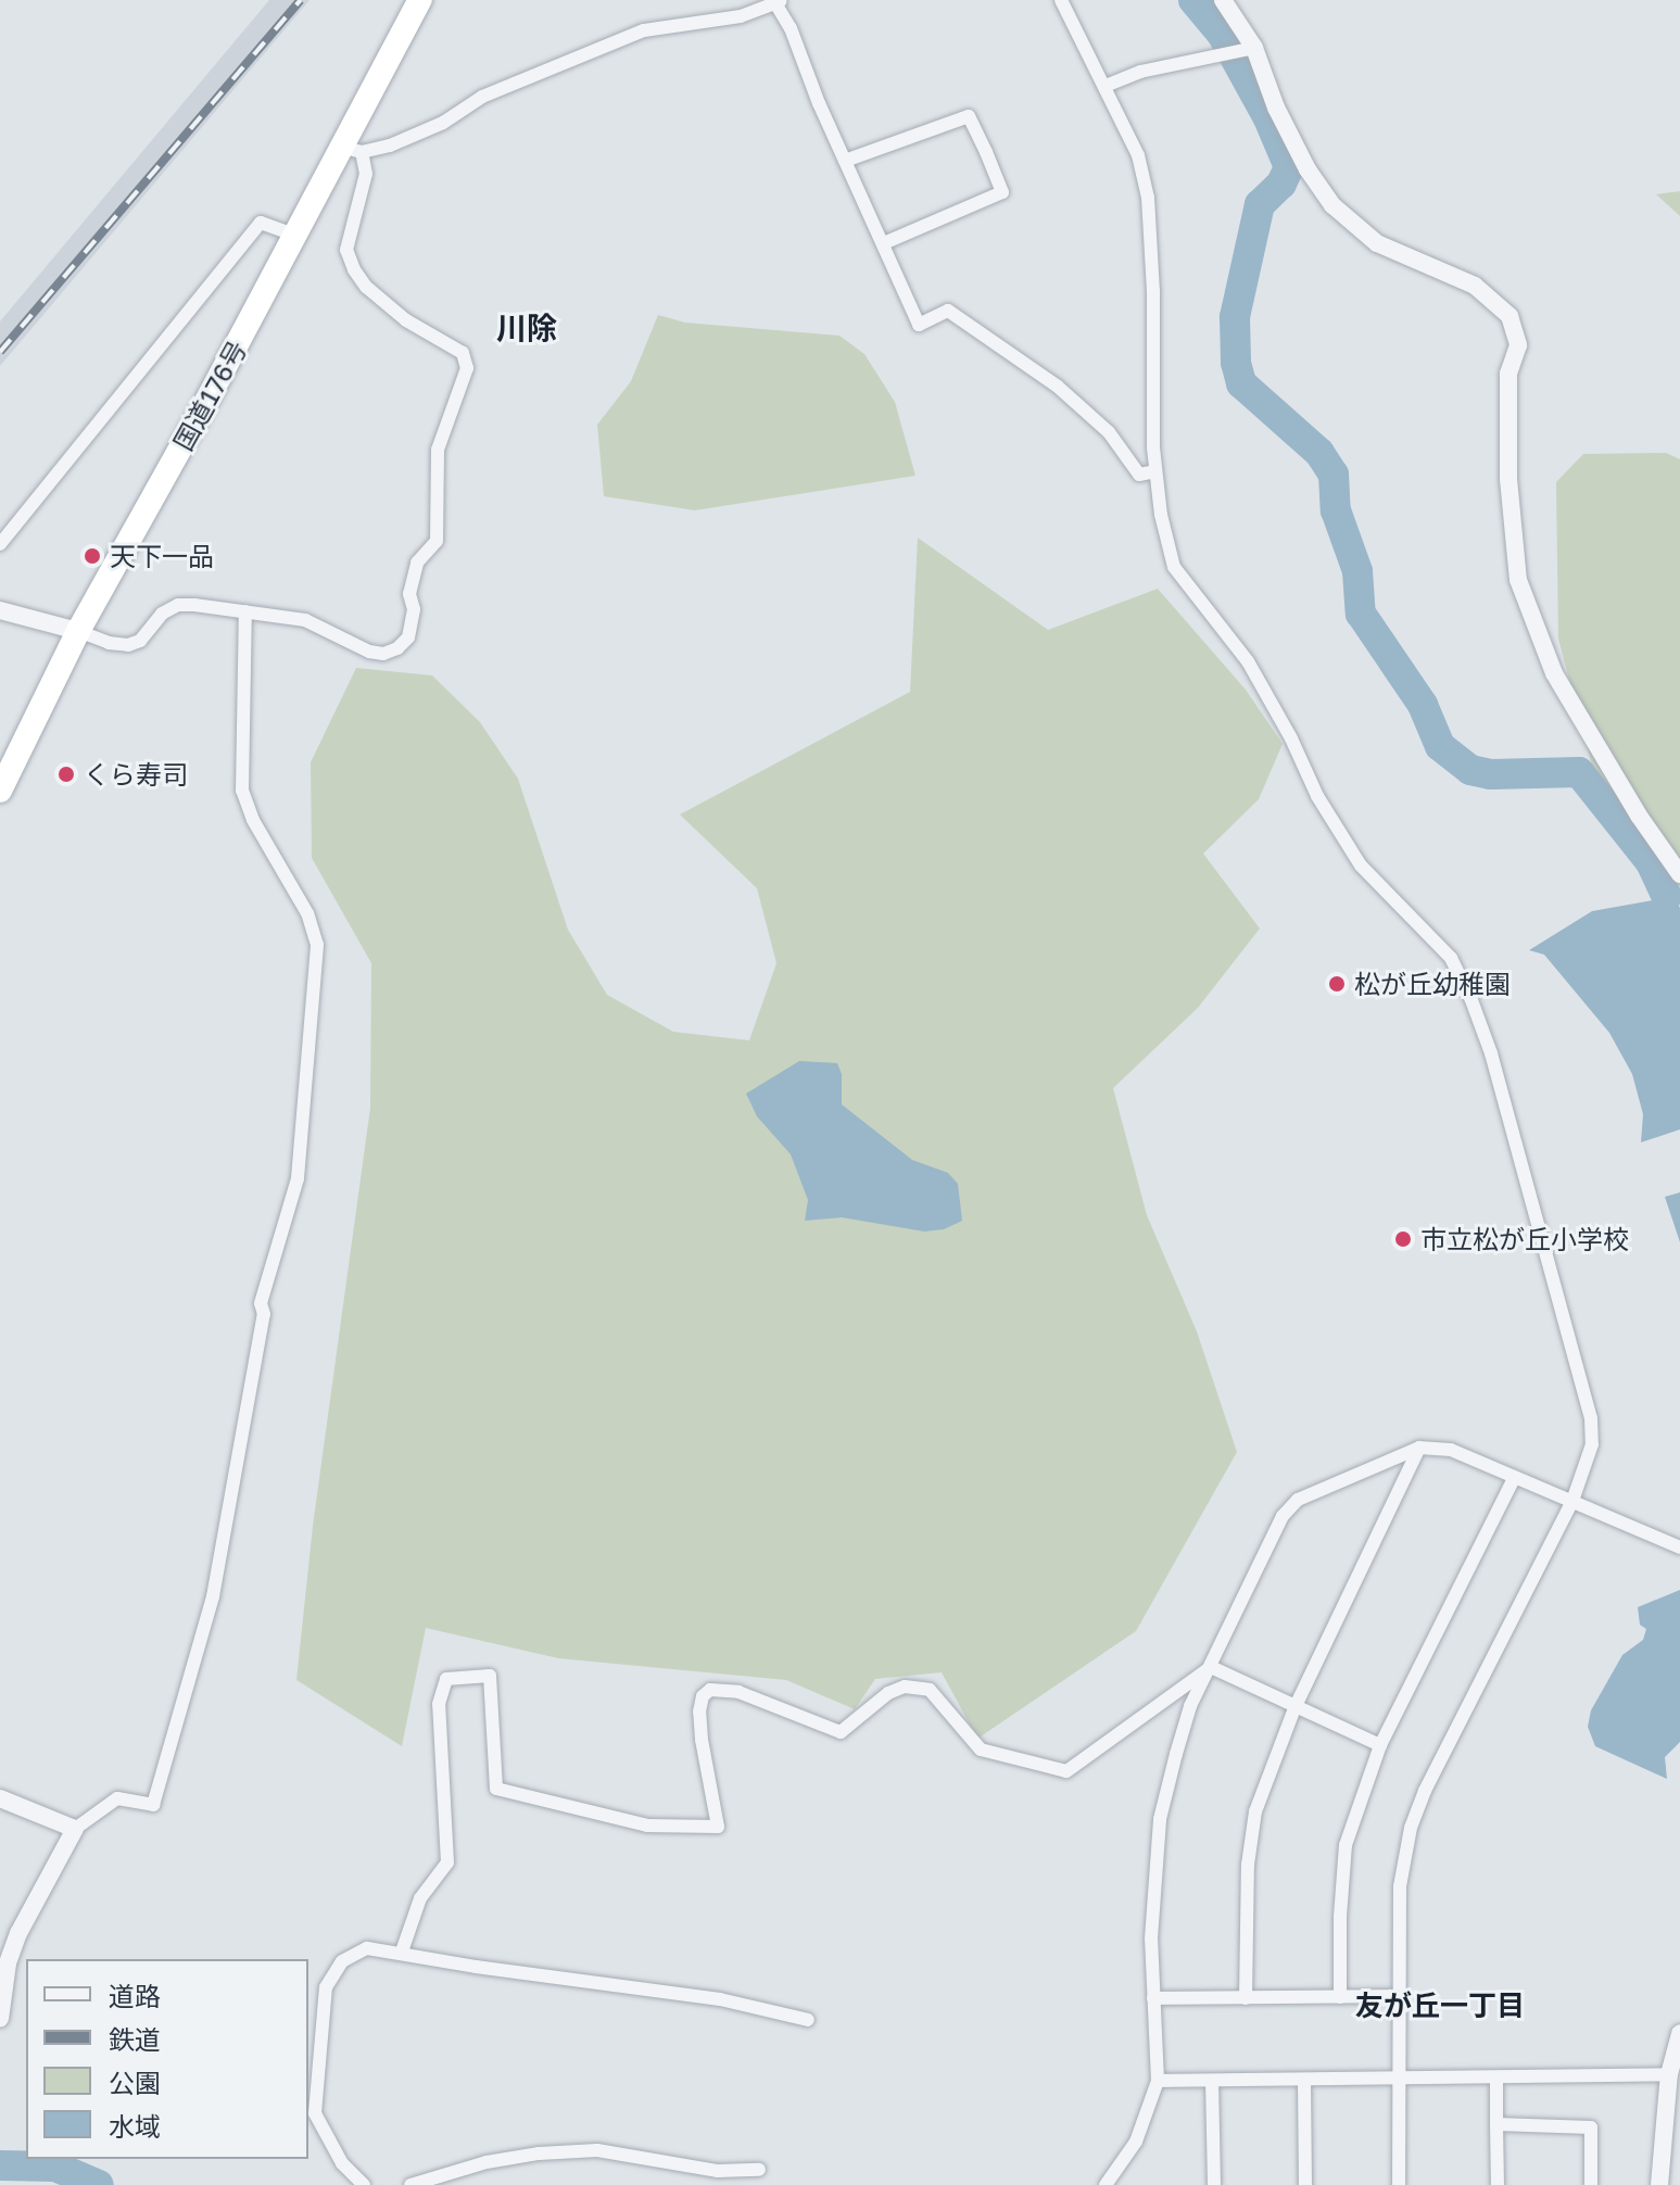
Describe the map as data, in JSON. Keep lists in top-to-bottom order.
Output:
{
  "streets": {
    "highway": ["国道176号"]
  },
  "districts": ["川除", "友が丘一丁目"],
  "places": [
    "天下一品",
    "くら寿司",
    "松が丘幼稚園",
    "市立松が丘小学校"
  ],
  "legend": [
    "道路",
    "鉄道",
    "公園",
    "水域"
  ]
}
